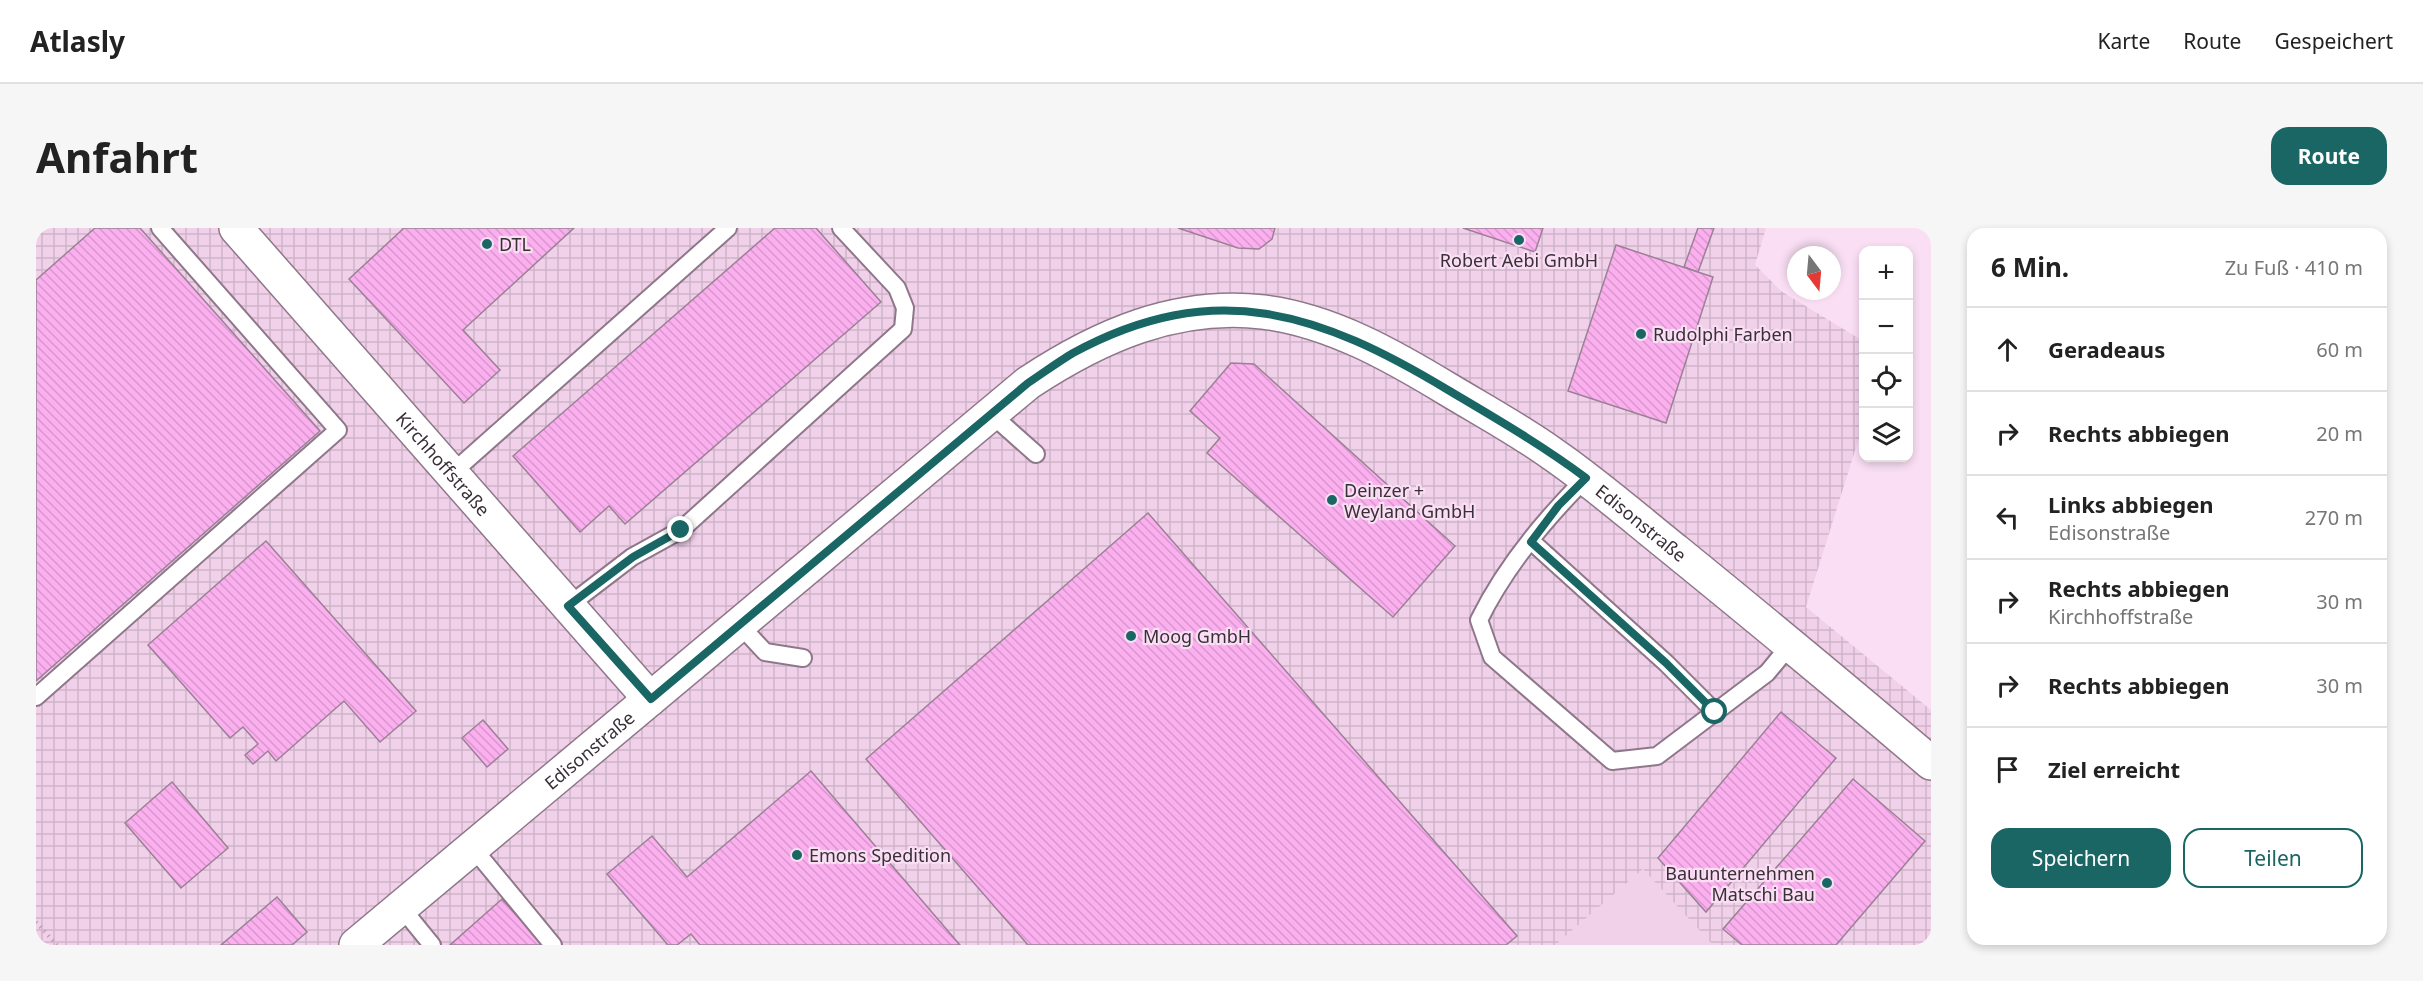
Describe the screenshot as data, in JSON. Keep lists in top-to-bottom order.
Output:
{
  "streets": {
    "street": ["Kirchhoffstraße", "Edisonstraße"]
  },
  "crossings": [
    ["Kirchhoffstraße", "Edisonstraße"]
  ],
  "places": [
    "Robert Aebi GmbH",
    "DTL",
    "Rudolphi Farben",
    "Deinzer + Weyland GmbH",
    "Moog GmbH",
    "Emons Spedition",
    "Bauunternehmen Matschi Bau"
  ],
  "north": "bottom",
  "page": {
    "header": "Atlasly",
    "nav": ["Karte", "Route", "Gespeichert"],
    "buttons": [
      "Route",
      ["Speichern", "Teilen"]
    ],
    "title": "Anfahrt",
    "heading": ["6 Min.", "Zu Fuß · 410 m"],
    "map_buttons": ["+", "−"],
    "list": [
      ["Geradeaus", "60 m"],
      ["Rechts abbiegen", "20 m"],
      ["Links abbiegen", "Edisonstraße", "270 m"],
      ["Rechts abbiegen", "Kirchhoffstraße", "30 m"],
      ["Rechts abbiegen", "30 m"],
      "Ziel erreicht"
    ]
  }
}
